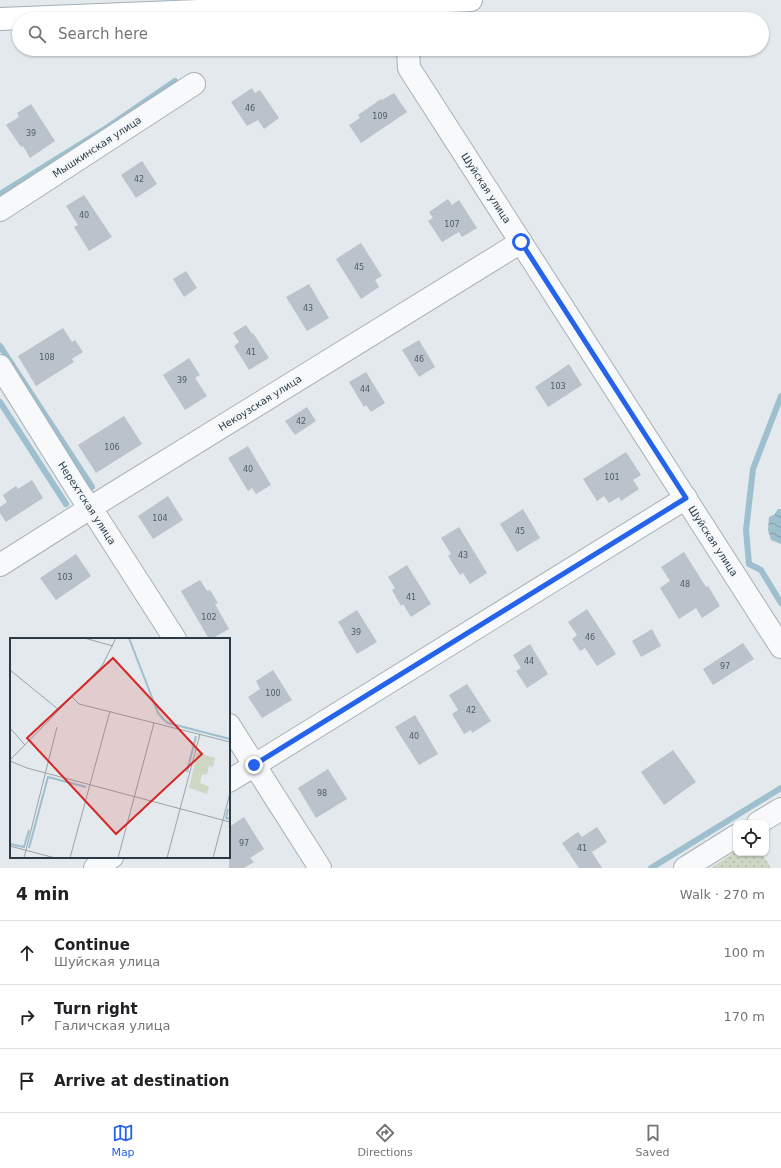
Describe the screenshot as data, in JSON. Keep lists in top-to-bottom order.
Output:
{
  "streets": {
    "street": [
      "Мышкинская улица",
      "Шуйская улица",
      "Некоузская улица",
      "Нерехтская улица"
    ]
  },
  "crossings": [
    ["Шуйская улица", "Некоузская улица"],
    ["Некоузская улица", "Нерехтская улица"]
  ],
  "house_numbers": [
    "46",
    "109",
    "39",
    "42",
    "40",
    "107",
    "45",
    "43",
    "41",
    "108",
    "46",
    "39",
    "103",
    "44",
    "42",
    "106",
    "40",
    "101",
    "104",
    "45",
    "43",
    "103",
    "48",
    "41",
    "102",
    "39",
    "46",
    "44",
    "97",
    "100",
    "42",
    "40",
    "98",
    "97",
    "41"
  ],
  "page": {
    "search": "Search here",
    "heading": ["4 min", "Walk · 270 m"],
    "list": [
      ["Continue", "Шуйская улица", "100 m"],
      ["Turn right", "Галичская улица", "170 m"],
      "Arrive at destination"
    ],
    "nav": ["Map", "Directions", "Saved"]
  }
}
